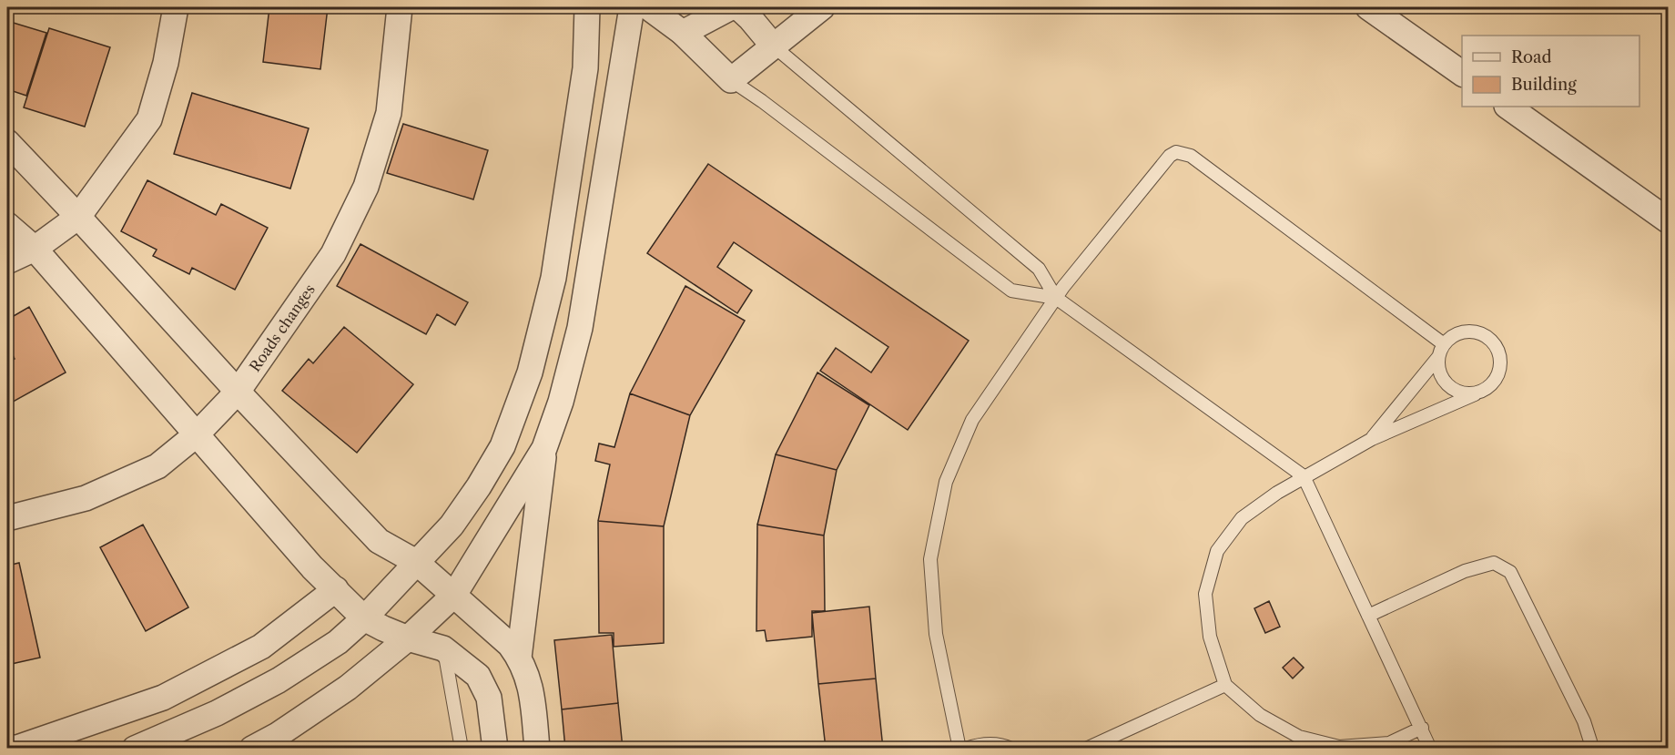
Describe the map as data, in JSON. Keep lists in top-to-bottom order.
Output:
{
  "streets": {
    "street": ["Roads changes"]
  },
  "legend": ["Road", "Building"]
}
